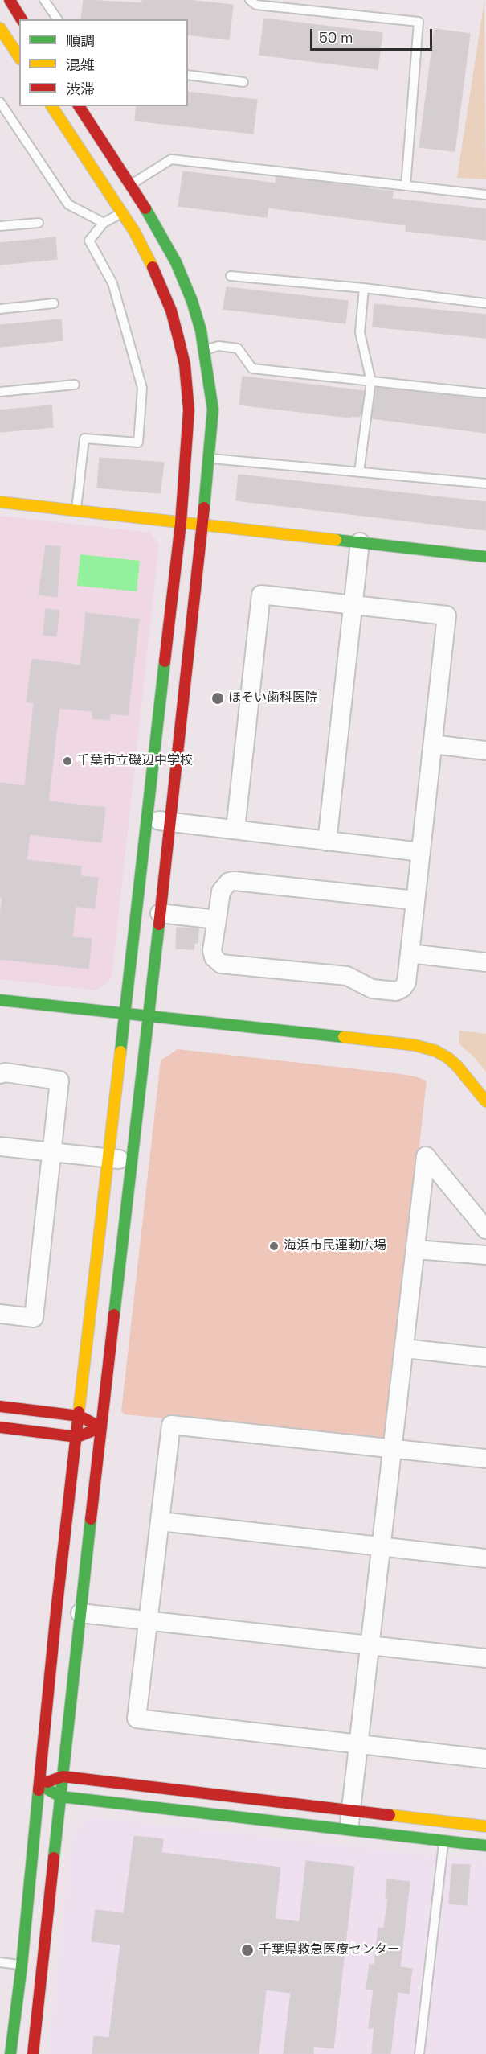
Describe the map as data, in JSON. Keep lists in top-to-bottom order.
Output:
{
  "places": [
    "ほそい歯科医院",
    "千葉市立磯辺中学校",
    "海浜市民運動広場",
    "千葉県救急医療センター"
  ],
  "legend": ["順調", "混雑", "渋滞"],
  "scale_bar": "50 m"
}
